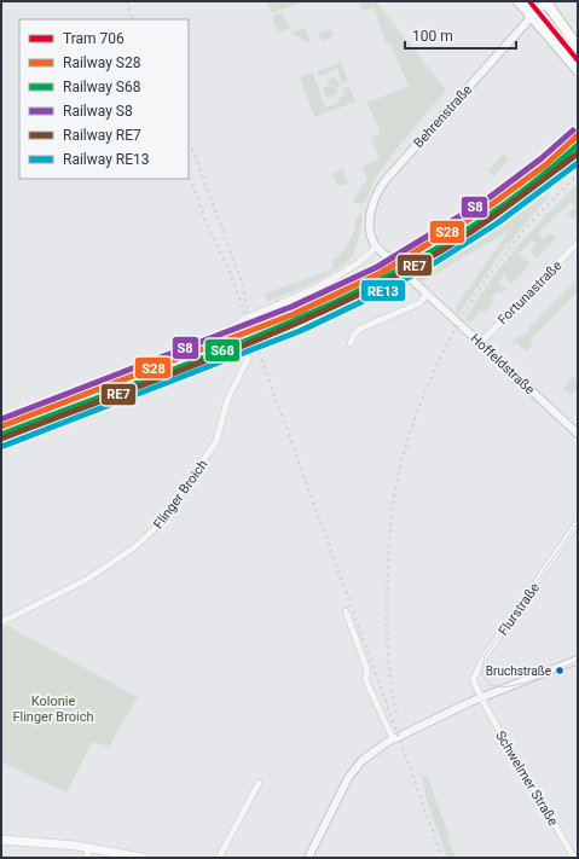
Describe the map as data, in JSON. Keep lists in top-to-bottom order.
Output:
{
  "streets": {
    "street": [
      "Behrenstraße",
      "Fortunastraße",
      "Hoffeldstraße",
      "Flinger Broich",
      "Flurstraße",
      "Schwelmer Straße"
    ]
  },
  "crossings": [
    ["Behrenstraße", "Hoffeldstraße"],
    ["Behrenstraße", "Flinger Broich"],
    ["Fortunastraße", "Hoffeldstraße"],
    ["Hoffeldstraße", "Flinger Broich"],
    ["Flurstraße", "Schwelmer Straße"]
  ],
  "parks": ["Kolonie Flinger Broich"],
  "places": ["Bruchstraße"],
  "lines": [
    "tram line 706",
    "rail line S8",
    "rail line S28",
    "rail line S68",
    "rail line RE7",
    "rail line RE13"
  ],
  "legend": [
    "Tram 706",
    "Railway S28",
    "Railway S68",
    "Railway S8",
    "Railway RE7",
    "Railway RE13"
  ],
  "scale_bar": "100 m"
}
